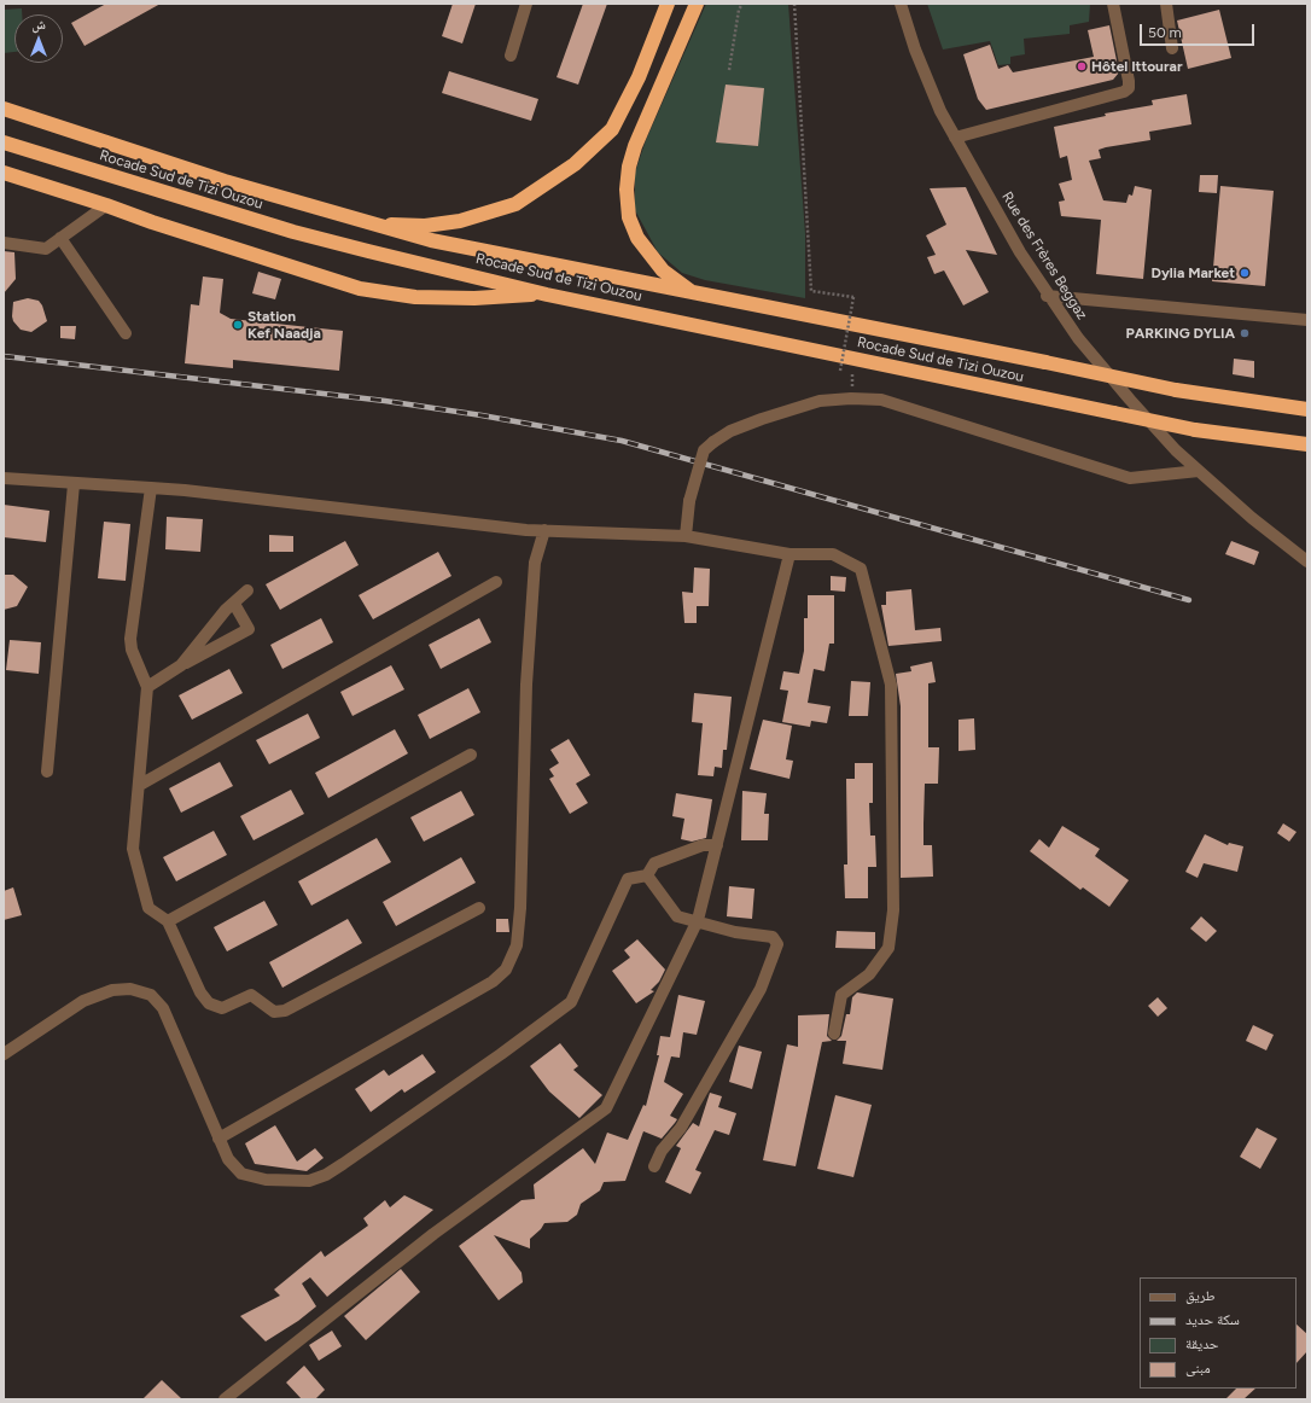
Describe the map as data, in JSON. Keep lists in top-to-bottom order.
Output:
{
  "streets": {
    "highway": ["Rocade Sud de Tizi Ouzou"],
    "street": ["Rue des Frères Beggaz"]
  },
  "places": [
    "Hôtel Ittourar",
    "Dylia Market",
    "Station Kef Naadja",
    "PARKING DYLIA"
  ],
  "legend": [
    "طريق",
    "سكة حديد",
    "حديقة",
    "مبنى"
  ],
  "scale_bar": "50 m",
  "north": "top"
}
